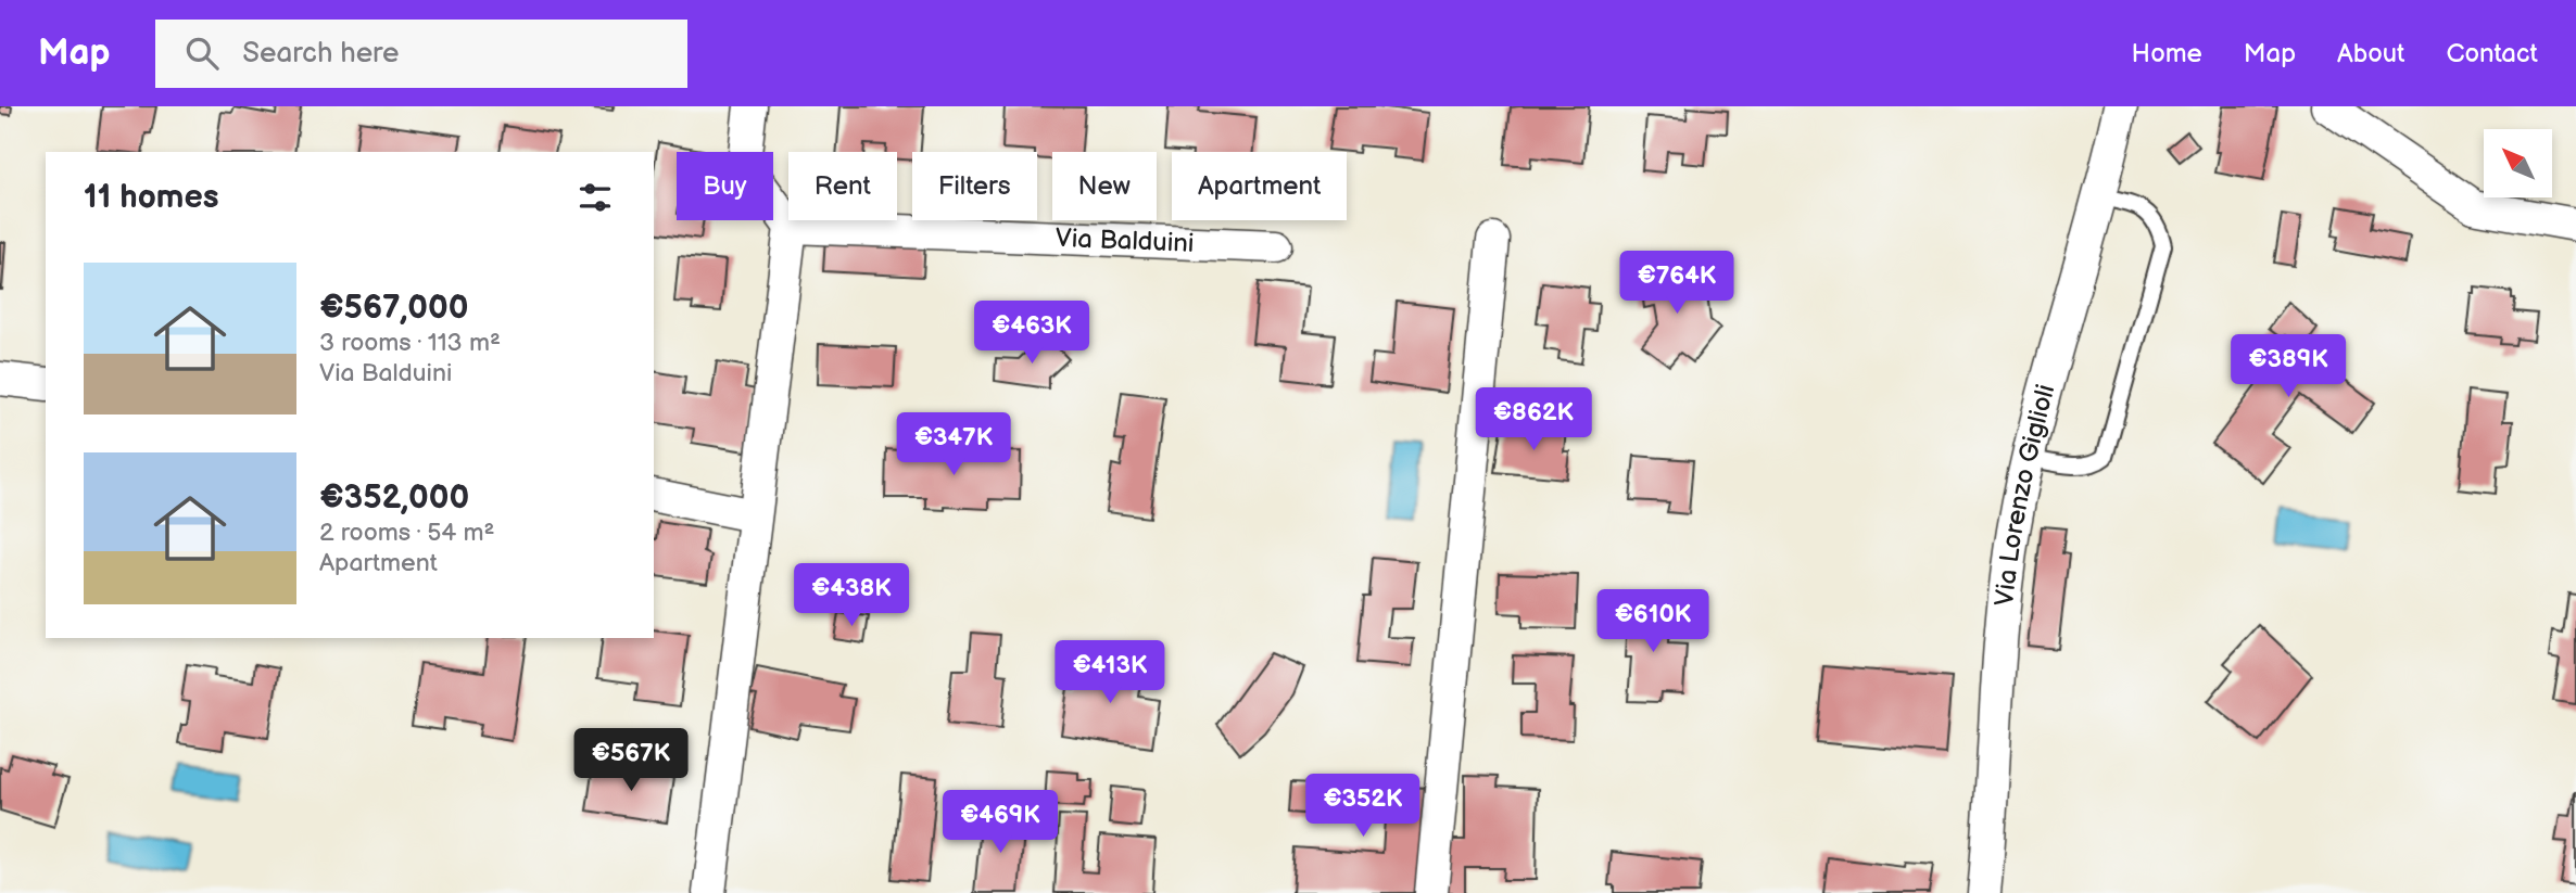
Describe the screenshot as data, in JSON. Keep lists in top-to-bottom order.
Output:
{
  "streets": {
    "street": ["Via Balduini", "Via Lorenzo Giglioli"]
  },
  "north": "top left",
  "page": {
    "header": "Map",
    "search": "Search here",
    "nav": [
      "Home",
      "Map",
      "About",
      "Contact"
    ],
    "chip": [
      "Buy",
      "Rent",
      "Filters",
      "New",
      "Apartment"
    ],
    "heading": "11 homes",
    "list": [
      {
        "name": "€567,000",
        "note": "3 rooms · 113 m² · Via Balduini"
      },
      {
        "name": "€352,000",
        "note": "2 rooms · 54 m² · Apartment"
      }
    ],
    "price": [
      "€764K",
      "€463K",
      "€389K",
      "€862K",
      "€347K",
      "€438K",
      "€610K",
      "€413K",
      "€567K",
      "€352K",
      "€469K"
    ]
  }
}
